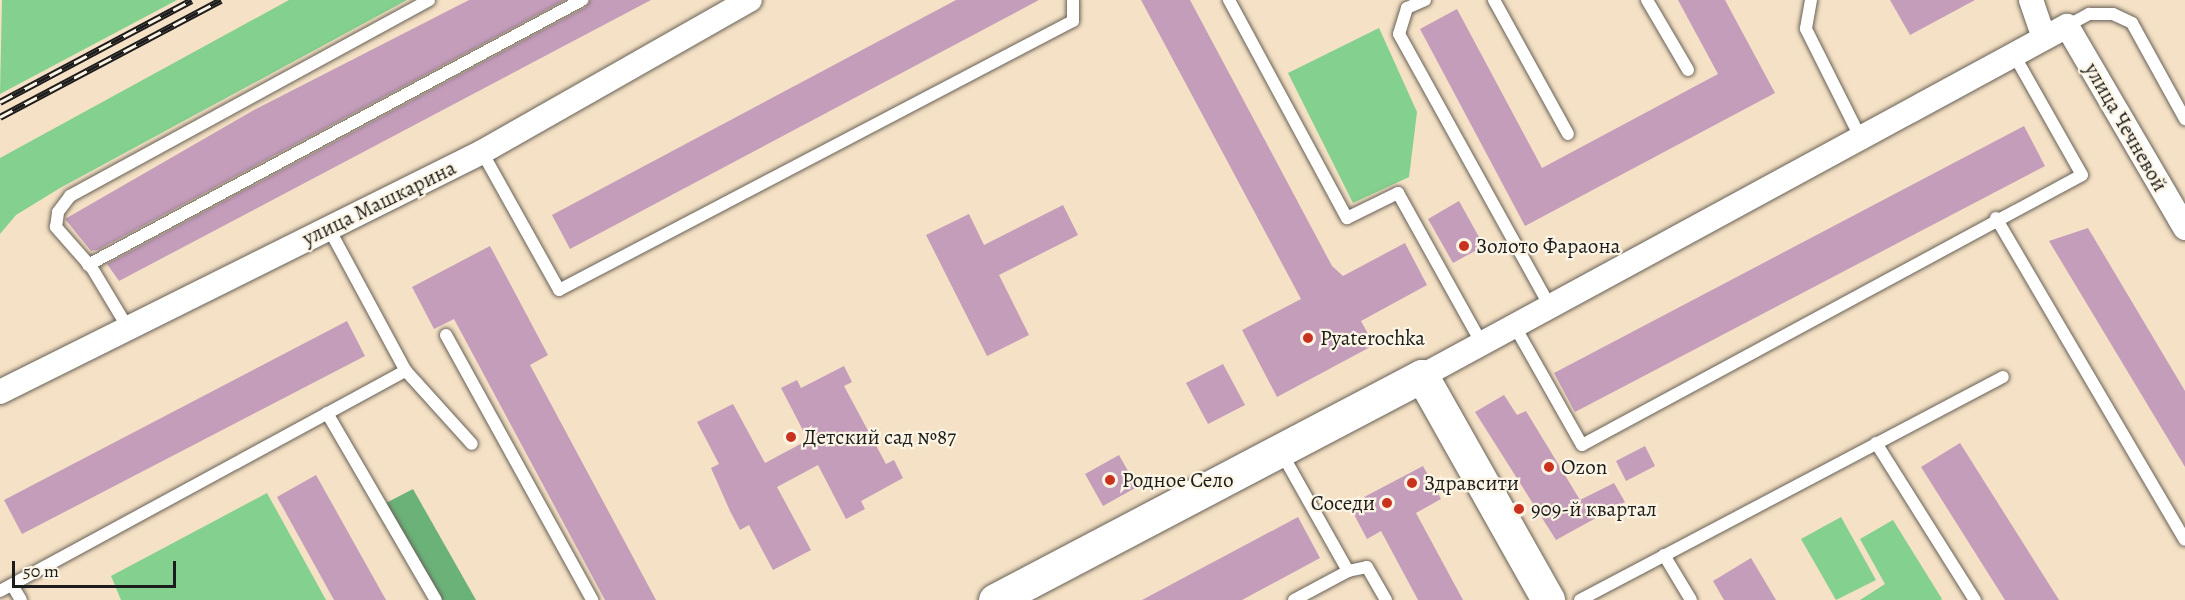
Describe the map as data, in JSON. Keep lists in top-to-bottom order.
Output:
{
  "streets": {
    "street": ["улица Чечневой", "улица Машкарина"]
  },
  "places": [
    "Золото Фараона",
    "Pyaterochka",
    "Детский сад №87",
    "Ozon",
    "Родное Село",
    "Здравсити",
    "Соседи",
    "909-й квартал"
  ],
  "scale_bar": "50 m"
}
